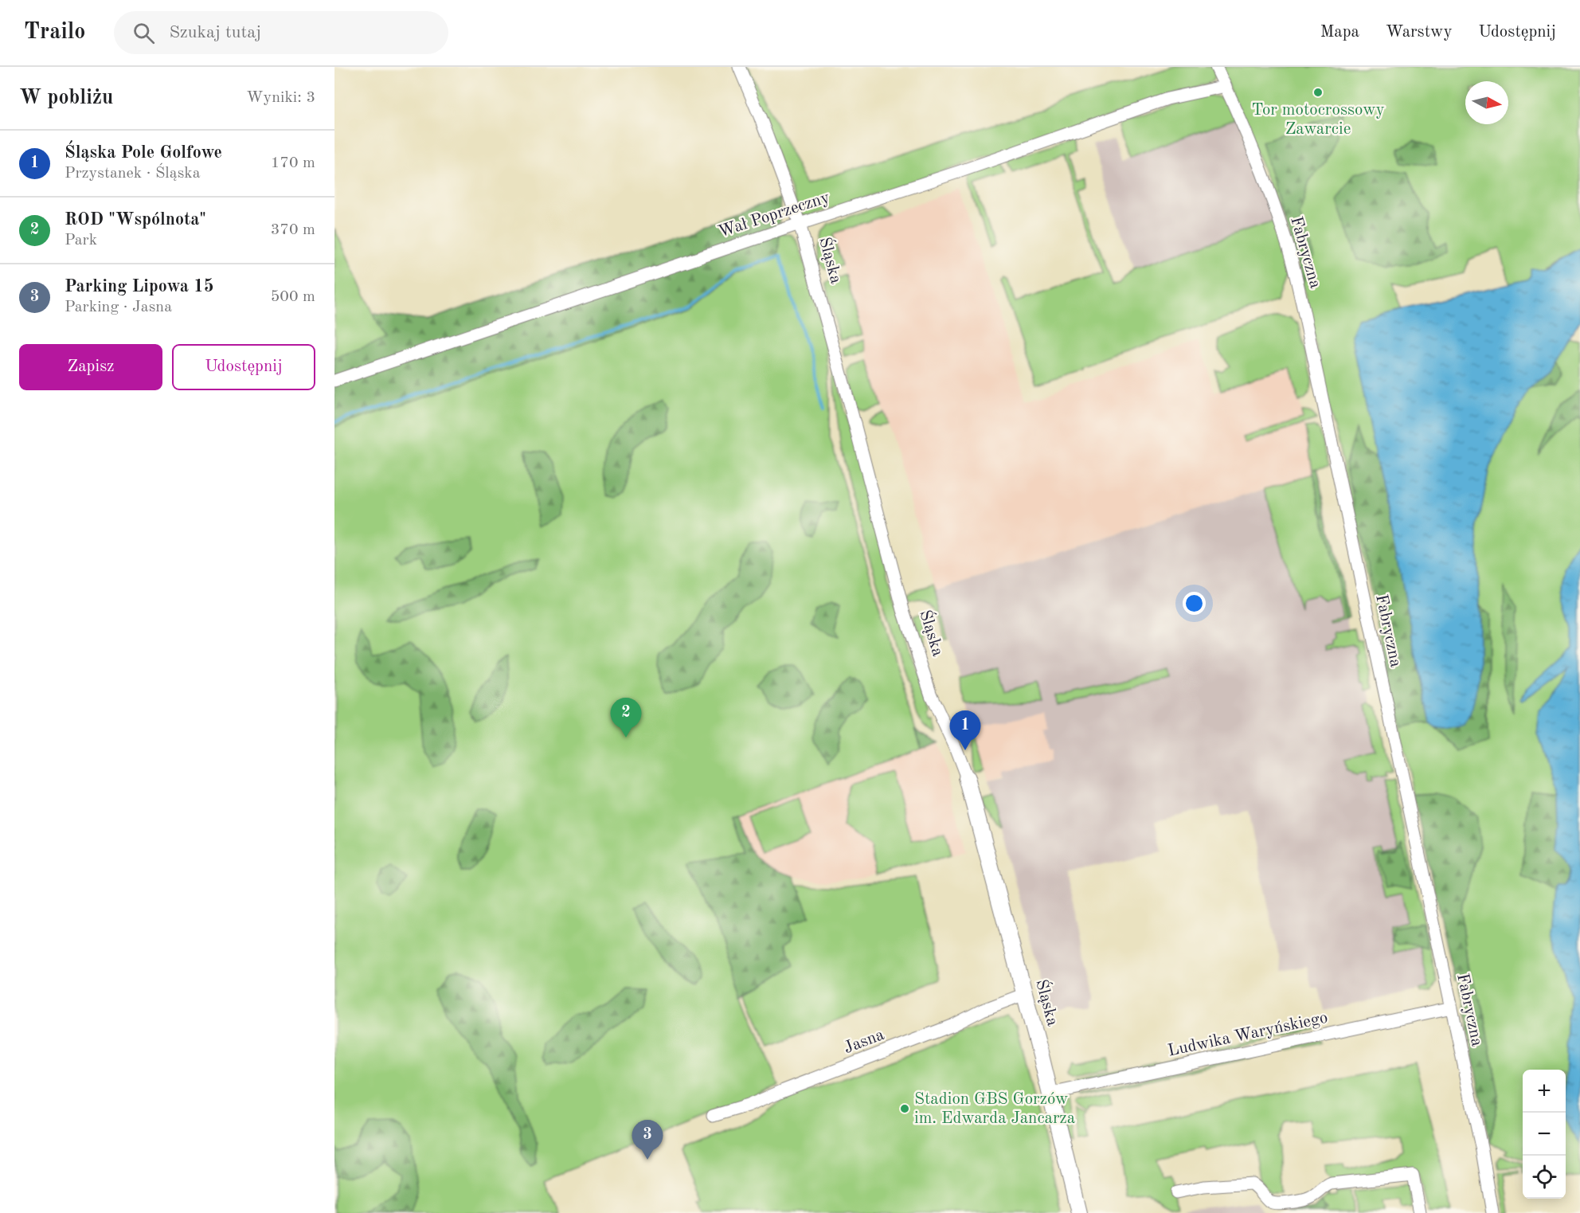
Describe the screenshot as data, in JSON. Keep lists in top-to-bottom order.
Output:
{
  "streets": {
    "street": [
      "Wał Poprzeczny",
      "Fabryczna",
      "Śląska",
      "Ludwika Waryńskiego",
      "Jasna"
    ]
  },
  "crossings": [
    ["Wał Poprzeczny", "Fabryczna"],
    ["Wał Poprzeczny", "Śląska"],
    ["Fabryczna", "Ludwika Waryńskiego"],
    ["Śląska", "Ludwika Waryńskiego"],
    ["Śląska", "Jasna"]
  ],
  "places": ["Tor motocrossowy Zawarcie", "Stadion GBS Gorzów im. Edwarda Jancarza"],
  "north": "right",
  "page": {
    "header": "Trailo",
    "search": "Szukaj tutaj",
    "nav": ["Mapa", "Warstwy", "Udostępnij"],
    "heading": ["W pobliżu", "Wyniki: 3"],
    "list": [
      {
        "mark": "1",
        "name": "Śląska Pole Golfowe",
        "note": "Przystanek · Śląska",
        "value": "170 m"
      },
      {
        "mark": "2",
        "name": "ROD \"Wspólnota\"",
        "note": "Park",
        "value": "370 m"
      },
      {
        "mark": "3",
        "name": "Parking Lipowa 15",
        "note": "Parking · Jasna",
        "value": "500 m"
      }
    ],
    "buttons": ["Zapisz", "Udostępnij"],
    "pins": ["2", "1", "3"],
    "map_buttons": ["+", "−"]
  }
}
